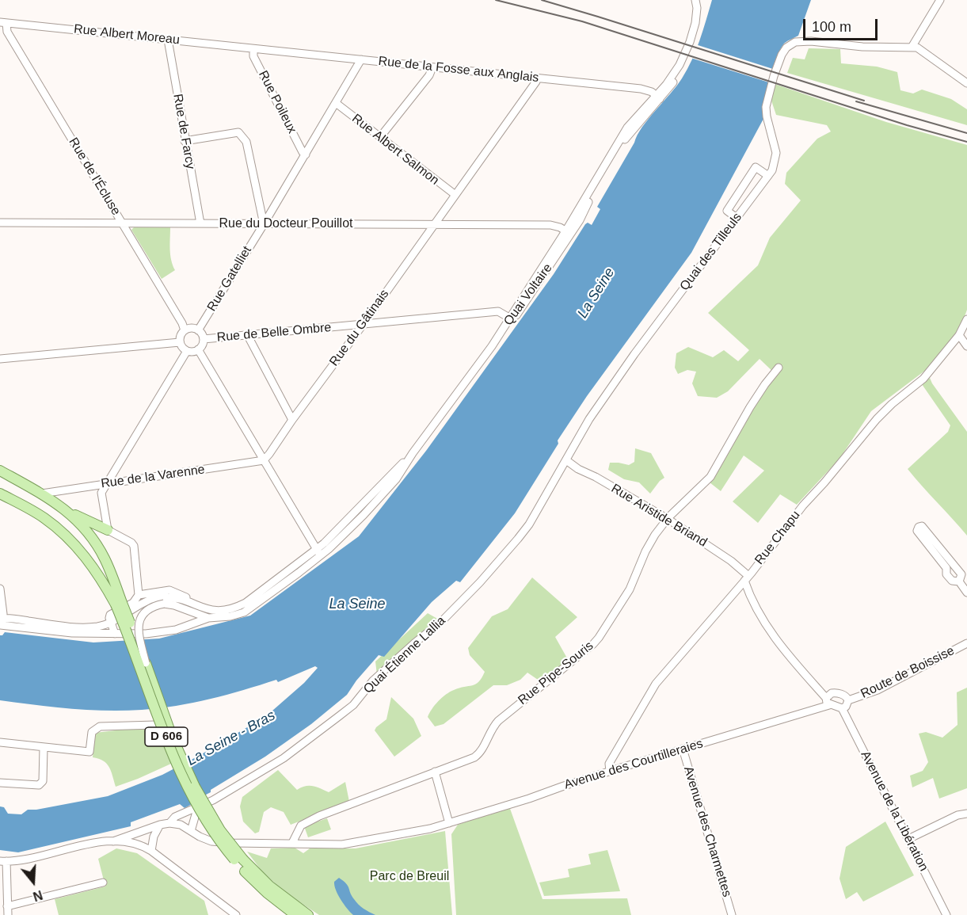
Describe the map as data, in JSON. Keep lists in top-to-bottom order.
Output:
{
  "streets": {
    "main road": ["D 606"],
    "street": [
      "Rue Albert Moreau",
      "Rue de la Fosse aux Anglais",
      "Rue Poileux",
      "Rue de Farcy",
      "Rue Albert Salmon",
      "Rue de l'Écluse",
      "Rue du Docteur Pouillot",
      "Quai des Tilleuls",
      "Rue Gatelliet",
      "Quai Voltaire",
      "Rue du Gâtinais",
      "Rue de Belle Ombre",
      "Rue de la Varenne",
      "Rue Aristide Briand",
      "Rue Chapu",
      "Quai Étienne Lallia",
      "Route de Boissise",
      "Rue Pipe-Souris",
      "Avenue des Courtilleraies",
      "Avenue de la Libération",
      "Avenue des Charmettes"
    ]
  },
  "crossings": [
    ["Rue Albert Moreau", "Rue de la Fosse aux Anglais"],
    ["Rue Albert Moreau", "Rue Poileux"],
    ["Rue Albert Moreau", "Rue de Farcy"],
    ["Rue Albert Moreau", "Rue de l'Écluse"],
    ["Rue de la Fosse aux Anglais", "Rue Poileux"],
    ["Rue de la Fosse aux Anglais", "Rue Gatelliet"],
    ["Rue de la Fosse aux Anglais", "Quai Voltaire"],
    ["Rue de la Fosse aux Anglais", "Rue du Gâtinais"],
    ["Rue Poileux", "Rue Gatelliet"],
    ["Rue de Farcy", "Rue du Docteur Pouillot"],
    ["Rue Albert Salmon", "Rue Gatelliet"],
    ["Rue Albert Salmon", "Rue du Gâtinais"],
    ["Rue de l'Écluse", "Rue du Docteur Pouillot"],
    ["Rue de l'Écluse", "Rue Gatelliet"],
    ["Rue de l'Écluse", "Rue de Belle Ombre"],
    ["Rue du Docteur Pouillot", "Rue Gatelliet"],
    ["Rue du Docteur Pouillot", "Quai Voltaire"],
    ["Rue du Docteur Pouillot", "Rue du Gâtinais"],
    ["Quai des Tilleuls", "Rue Aristide Briand"],
    ["Quai des Tilleuls", "Quai Étienne Lallia"],
    ["Rue Gatelliet", "Rue de Belle Ombre"],
    ["Quai Voltaire", "Rue de Belle Ombre"],
    ["Rue du Gâtinais", "Rue de Belle Ombre"],
    ["Rue du Gâtinais", "Rue de la Varenne"],
    ["Rue de la Varenne", "D 606"],
    ["Rue Aristide Briand", "Rue Chapu"],
    ["Rue Aristide Briand", "Quai Étienne Lallia"],
    ["Rue Aristide Briand", "Rue Pipe-Souris"],
    ["Rue Aristide Briand", "Avenue des Courtilleraies"],
    ["Rue Chapu", "Avenue des Courtilleraies"],
    ["Rue Pipe-Souris", "Avenue des Courtilleraies"],
    ["Avenue des Courtilleraies", "Avenue des Charmettes"]
  ],
  "water": ["La Seine", "La Seine - Bras"],
  "parks": ["Parc de Breuil"],
  "scale_bar": "100 m",
  "north": "bottom"
}
